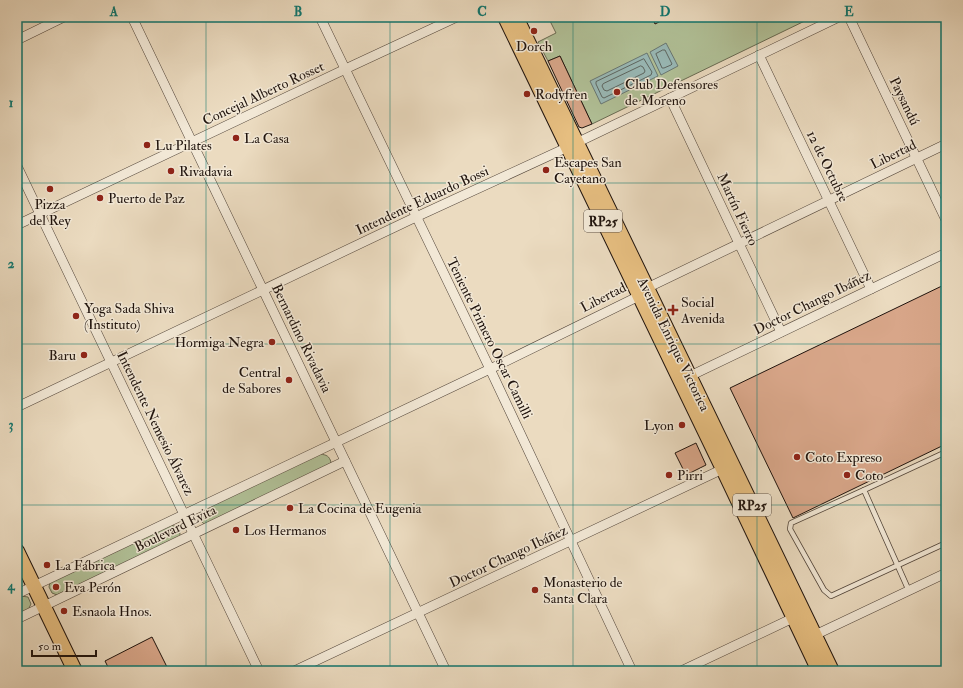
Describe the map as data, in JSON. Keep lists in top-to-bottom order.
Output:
{
  "streets": {
    "main road": ["RP25", "Avenida Enrique Victorica"],
    "street": [
      "Concejal Alberto Rosset",
      "Paysandú",
      "Libertad",
      "12 de Octubre",
      "Intendente Eduardo Bossi",
      "Martín Fierro",
      "Doctor Chango Ibáñez",
      "Bernardino Rivadavia",
      "Teniente Primero Oscar Camilli",
      "Intendente Nemesio Álvarez",
      "Boulevard Evita"
    ]
  },
  "crossings": [
    ["Concejal Alberto Rosset", "Bernardino Rivadavia"],
    ["Concejal Alberto Rosset", "Teniente Primero Oscar Camilli"],
    ["Concejal Alberto Rosset", "Intendente Nemesio Álvarez"],
    ["Paysandú", "Libertad"],
    ["Libertad", "12 de Octubre"],
    ["Libertad", "Martín Fierro"],
    ["Libertad", "Bernardino Rivadavia"],
    ["Libertad", "Teniente Primero Oscar Camilli"],
    ["Libertad", "Avenida Enrique Victorica"],
    ["Libertad", "Boulevard Evita"],
    ["12 de Octubre", "Intendente Eduardo Bossi"],
    ["12 de Octubre", "Doctor Chango Ibáñez"],
    ["Intendente Eduardo Bossi", "Martín Fierro"],
    ["Intendente Eduardo Bossi", "Bernardino Rivadavia"],
    ["Intendente Eduardo Bossi", "Teniente Primero Oscar Camilli"],
    ["Intendente Eduardo Bossi", "Avenida Enrique Victorica"],
    ["Intendente Eduardo Bossi", "Intendente Nemesio Álvarez"],
    ["Martín Fierro", "Doctor Chango Ibáñez"],
    ["Doctor Chango Ibáñez", "Bernardino Rivadavia"],
    ["Doctor Chango Ibáñez", "Teniente Primero Oscar Camilli"],
    ["Doctor Chango Ibáñez", "Avenida Enrique Victorica"],
    ["Bernardino Rivadavia", "Boulevard Evita"],
    ["Intendente Nemesio Álvarez", "Boulevard Evita"]
  ],
  "places": {
    "other": [
      "Dorch",
      "Club Defensores de Moreno",
      "Rodyfren",
      "La Casa",
      "Lu Pilates",
      "Escapes San Cayetano",
      "Rivadavia",
      "Pizza del Rey",
      "Puerto de Paz",
      "Yoga Sada Shiva (Instituto)",
      "Hormiga Negra",
      "Baru",
      "Central de Sabores",
      "Lyon",
      "Coto Expreso",
      "Pirri",
      "Coto",
      "La Cocina de Eugenia",
      "Los Hermanos",
      "La Fábrica",
      "Eva Perón",
      "Monasterio de Santa Clara",
      "Esnaola Hnos."
    ],
    "health": ["Social Avenida"]
  },
  "scale_bar": "50 m",
  "grid": {
    "columns": [
      "A",
      "B",
      "C",
      "D",
      "E"
    ],
    "rows": [
      "1",
      "2",
      "3",
      "4"
    ]
  }
}
